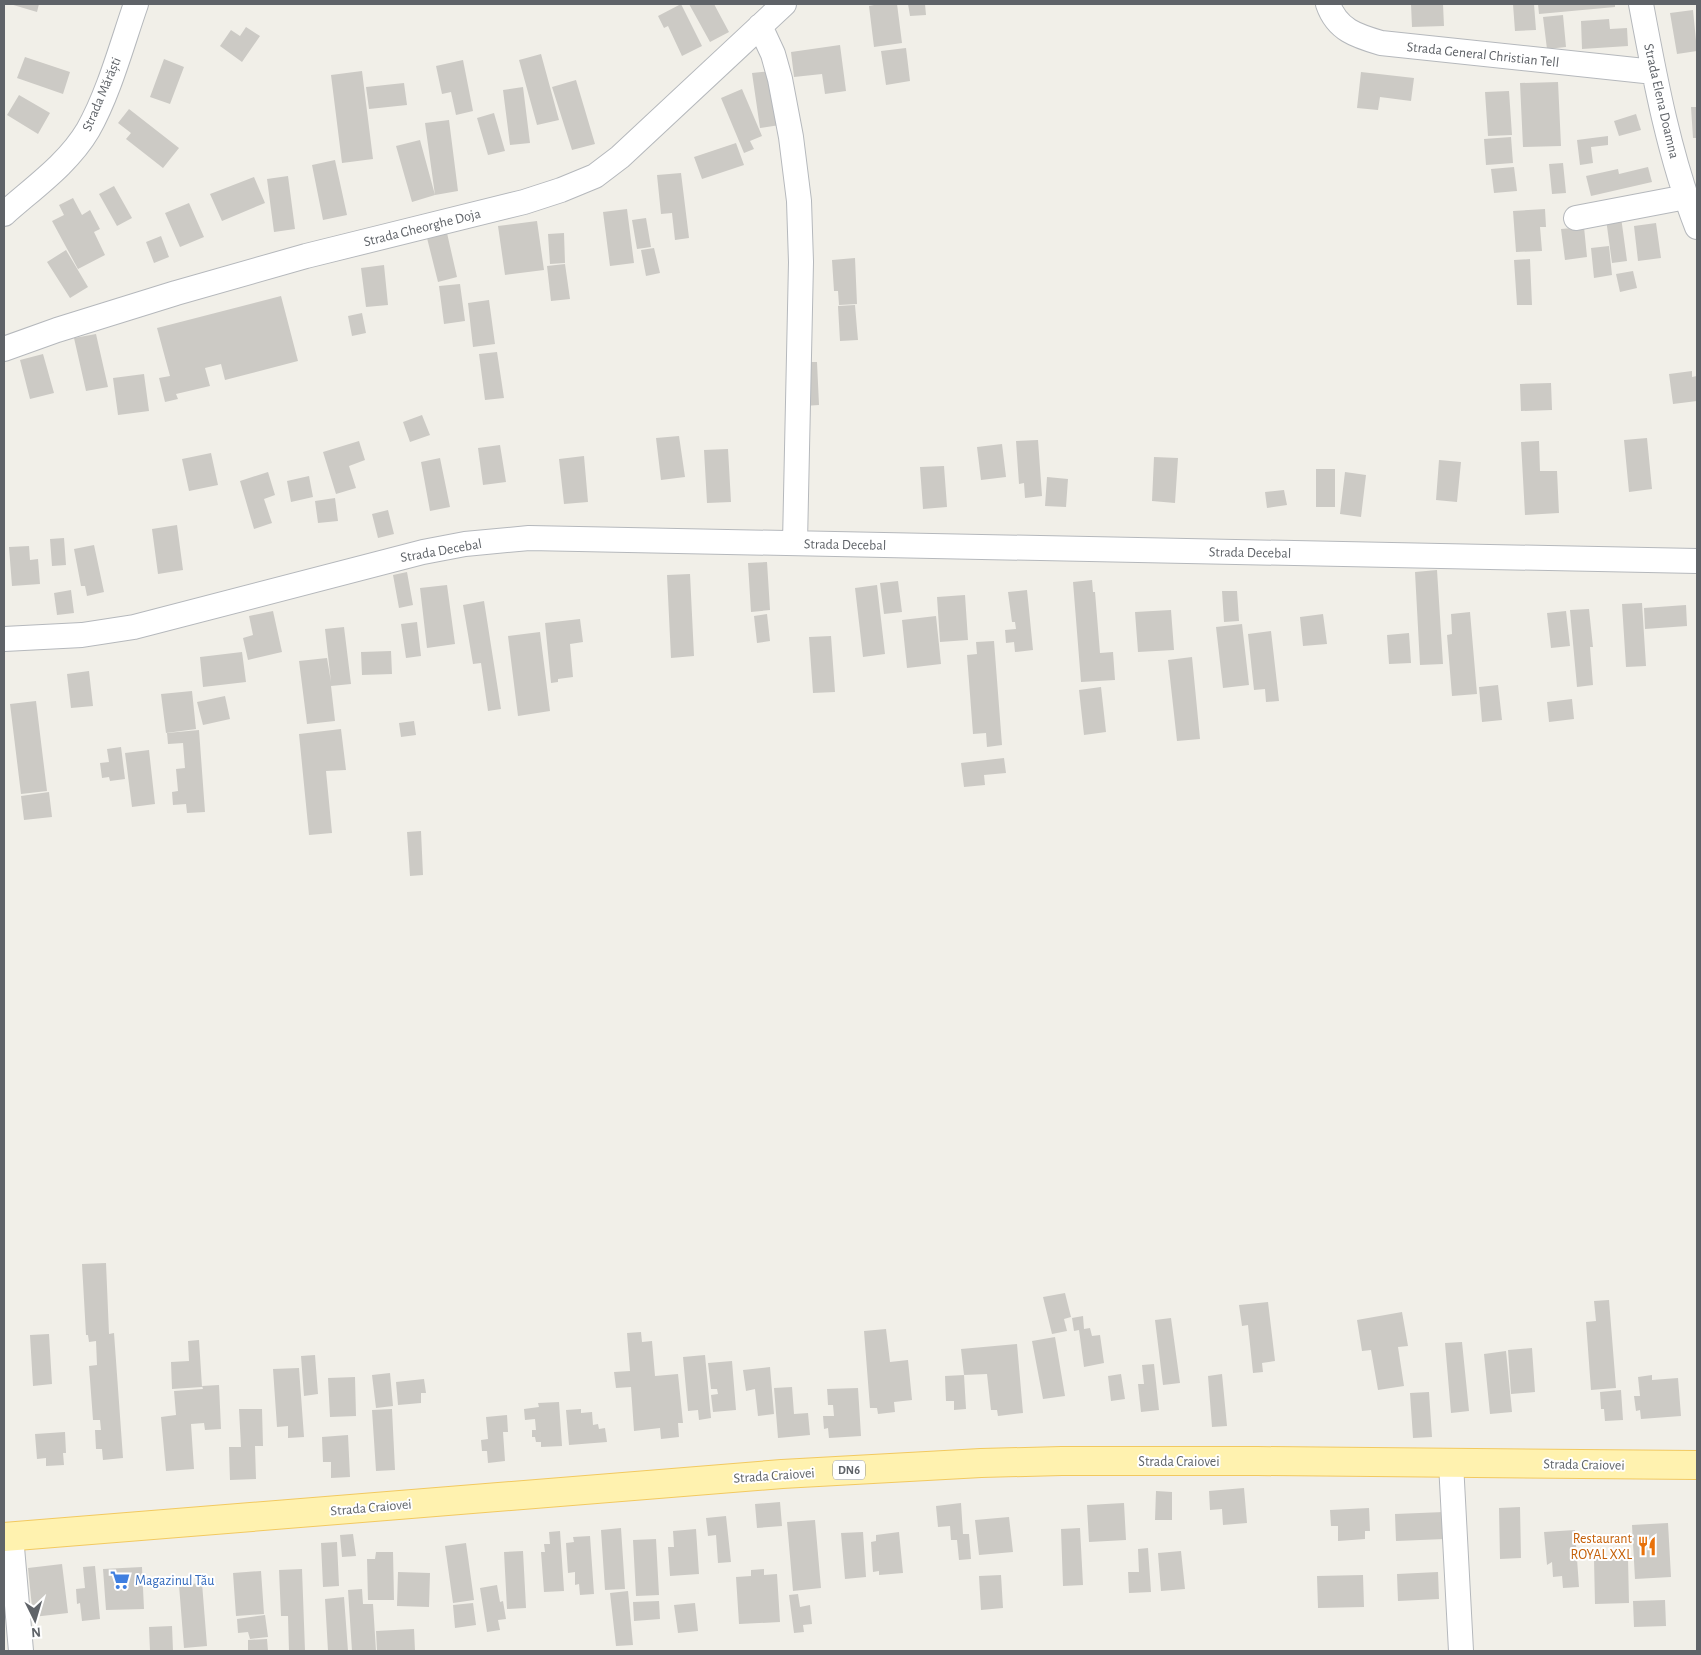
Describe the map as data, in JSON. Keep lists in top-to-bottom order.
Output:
{
  "streets": {
    "main road": ["Strada Craiovei", "DN6"],
    "street": [
      "Strada General Christian Tell",
      "Strada Mărăști",
      "Strada Elena Doamna",
      "Strada Gheorghe Doja",
      "Strada Decebal"
    ]
  },
  "crossings": [
    ["Strada General Christian Tell", "Strada Elena Doamna"]
  ],
  "places": {
    "restaurant": ["Restaurant ROYAL XXL"],
    "supermarket": ["Magazinul Tău"]
  },
  "north": "bottom"
}
